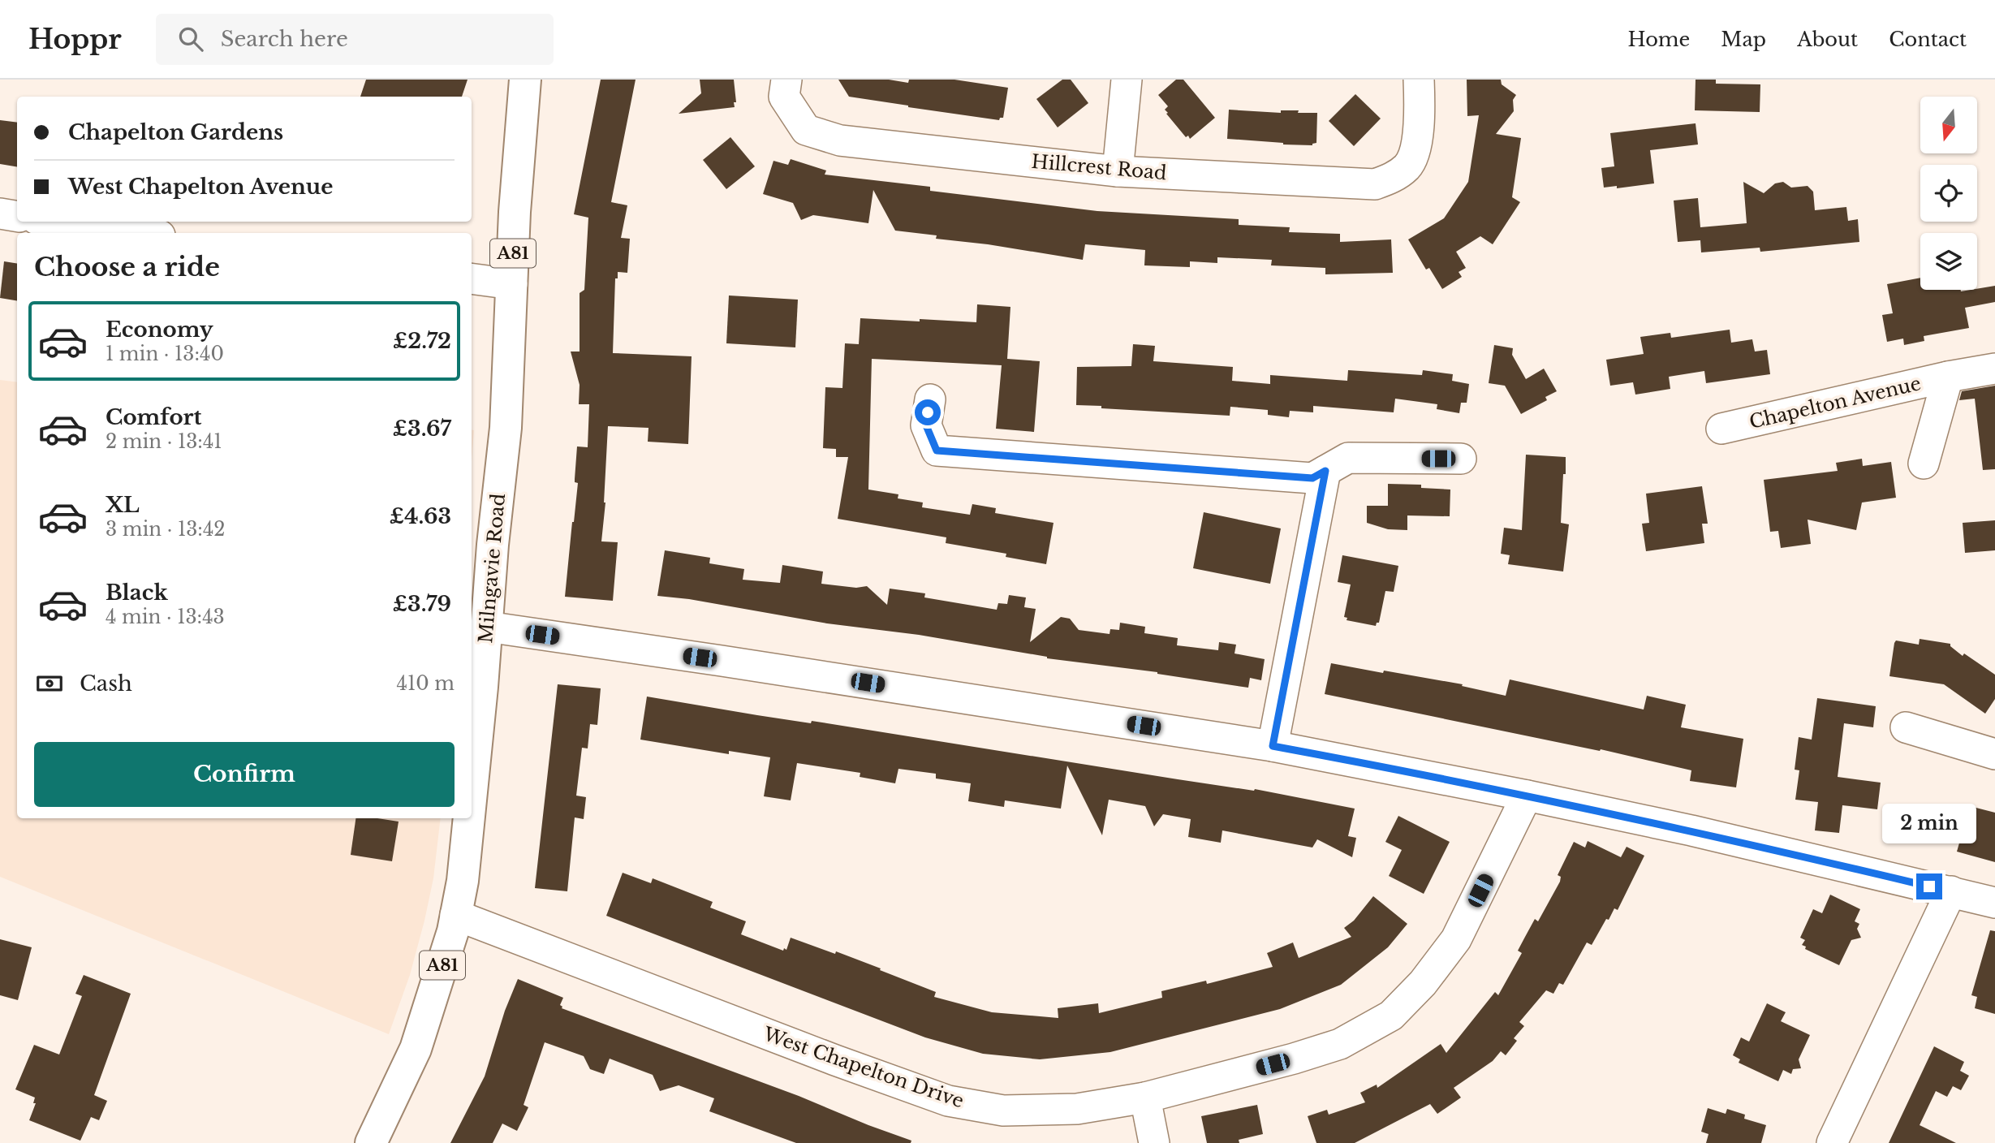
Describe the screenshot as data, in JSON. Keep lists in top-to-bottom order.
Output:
{
  "streets": {
    "main road": ["A81", "Milngavie Road"],
    "street": ["Hillcrest Road", "Chapelton Avenue", "West Chapelton Drive"]
  },
  "crossings": [
    ["Milngavie Road", "West Chapelton Drive"]
  ],
  "north": "bottom",
  "page": {
    "header": "Hoppr",
    "search": "Search here",
    "nav": [
      "Home",
      "Map",
      "About",
      "Contact"
    ],
    "banner": ["Chapelton Gardens", "West Chapelton Avenue"],
    "heading": "Choose a ride",
    "list": [
      {
        "name": "Economy",
        "note": "1 min · 13:40",
        "value": "£2.72"
      },
      {
        "name": "Comfort",
        "note": "2 min · 13:41",
        "value": "£3.67"
      },
      {
        "name": "XL",
        "note": "3 min · 13:42",
        "value": "£4.63"
      },
      {
        "name": "Black",
        "note": "4 min · 13:43",
        "value": "£3.79"
      }
    ],
    "pay": ["Cash", "410 m"],
    "buttons": "Confirm",
    "bubble": "2 min"
  }
}
